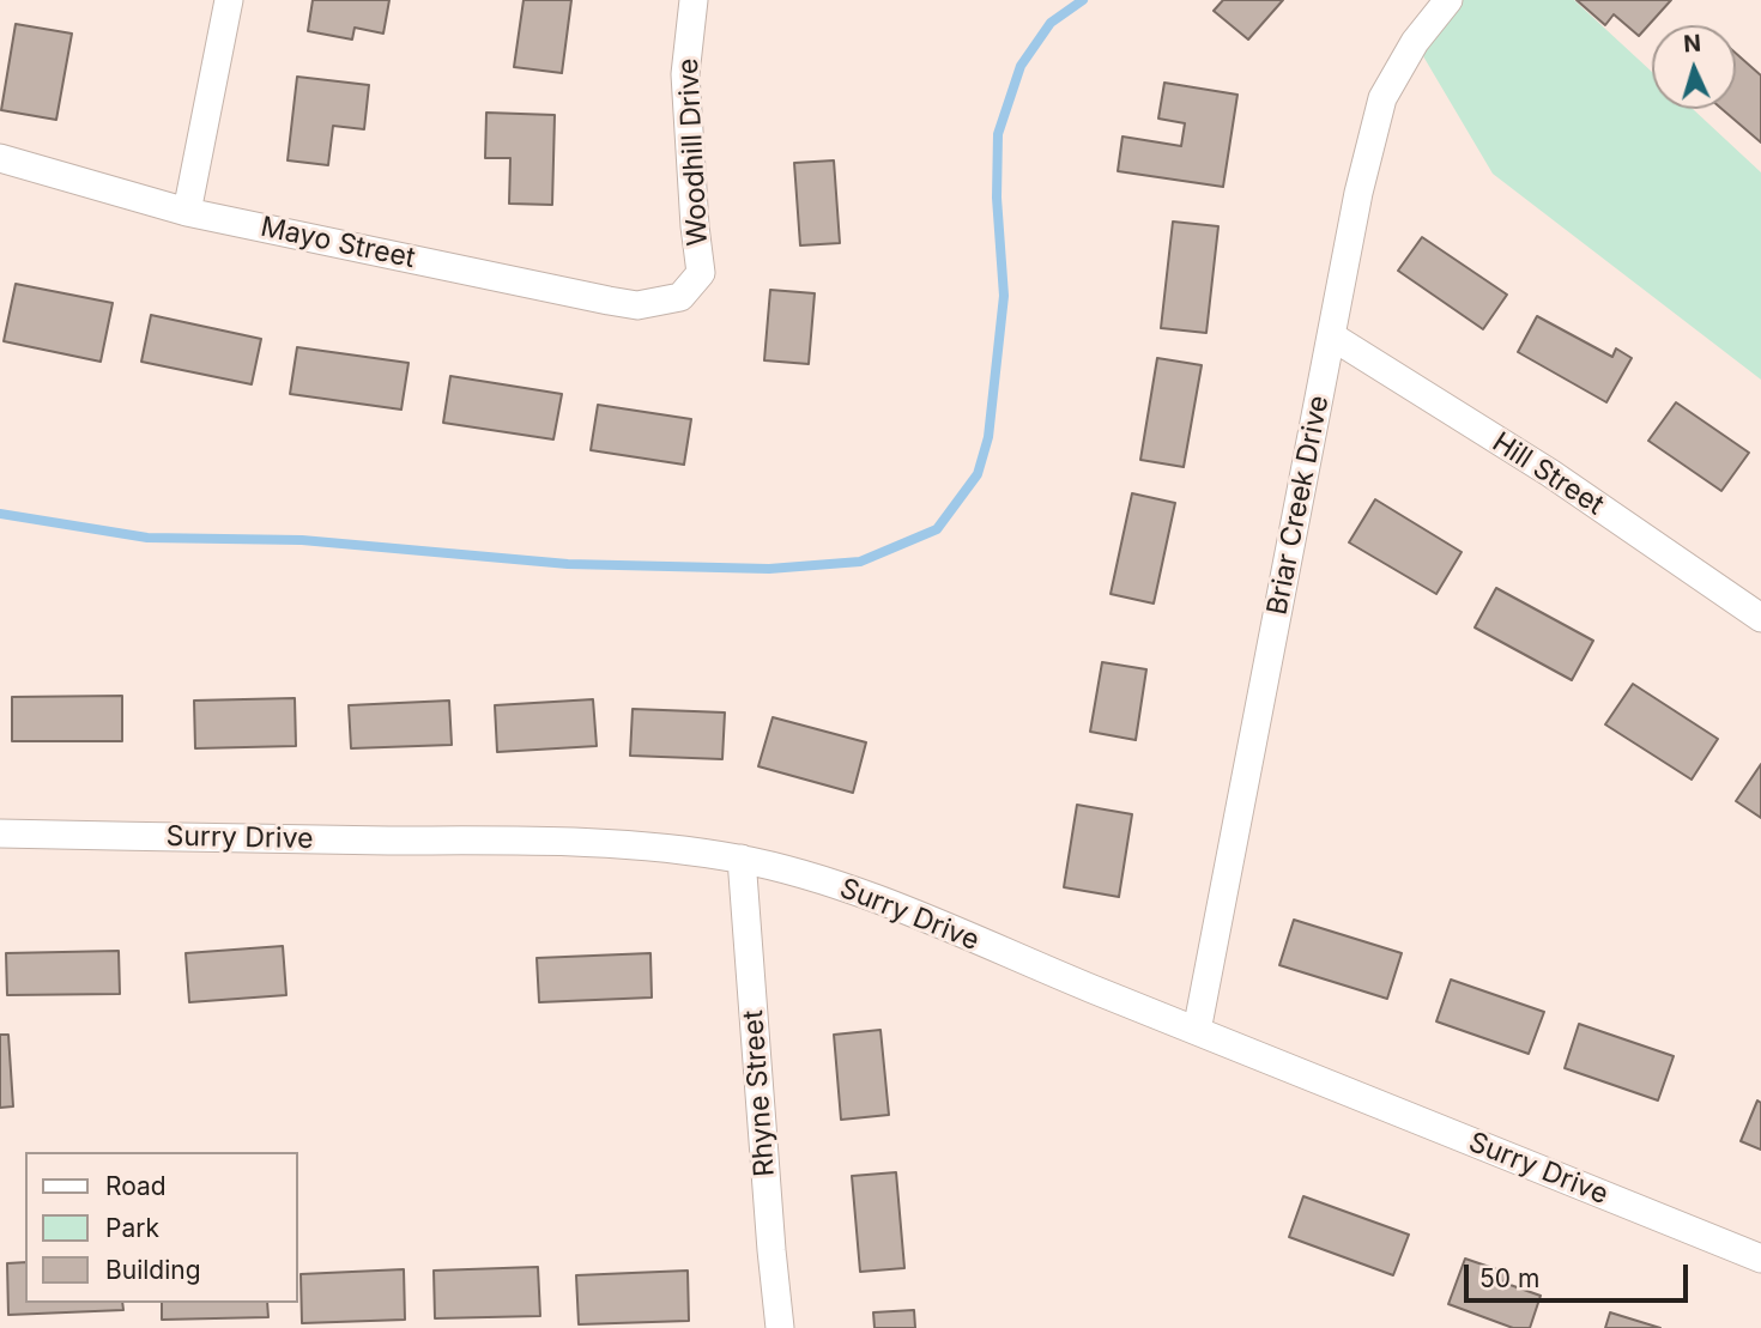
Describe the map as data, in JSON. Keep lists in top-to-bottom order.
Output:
{
  "streets": {
    "street": [
      "Woodhill Drive",
      "Mayo Street",
      "Hill Street",
      "Briar Creek Drive",
      "Surry Drive",
      "Rhyne Street"
    ]
  },
  "crossings": [
    ["Woodhill Drive", "Mayo Street"],
    ["Hill Street", "Briar Creek Drive"],
    ["Briar Creek Drive", "Surry Drive"],
    ["Surry Drive", "Rhyne Street"]
  ],
  "legend": ["Road", "Park", "Building"],
  "scale_bar": "50 m",
  "north": "top"
}
